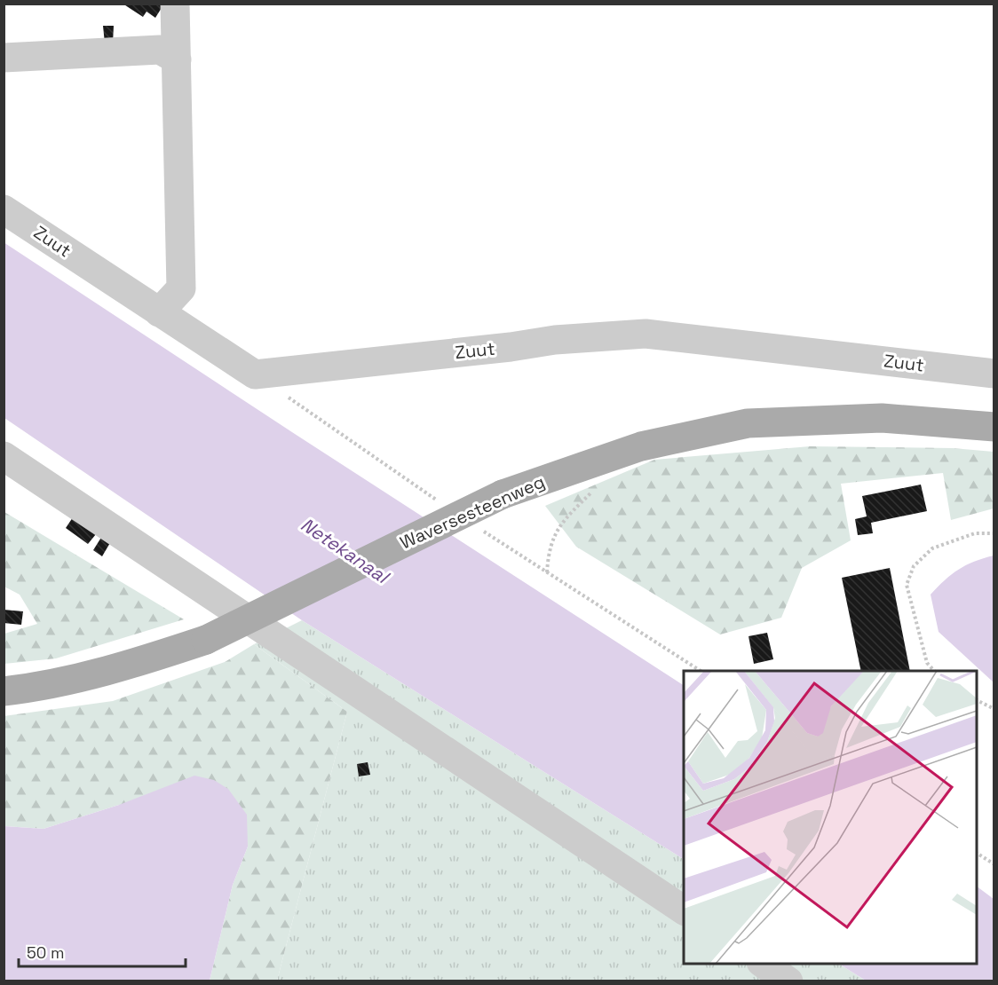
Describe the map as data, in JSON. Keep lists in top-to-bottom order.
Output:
{
  "streets": {
    "main road": ["Waversesteenweg"],
    "street": ["Zuut"]
  },
  "water": ["Netekanaal"],
  "scale_bar": "50 m"
}
